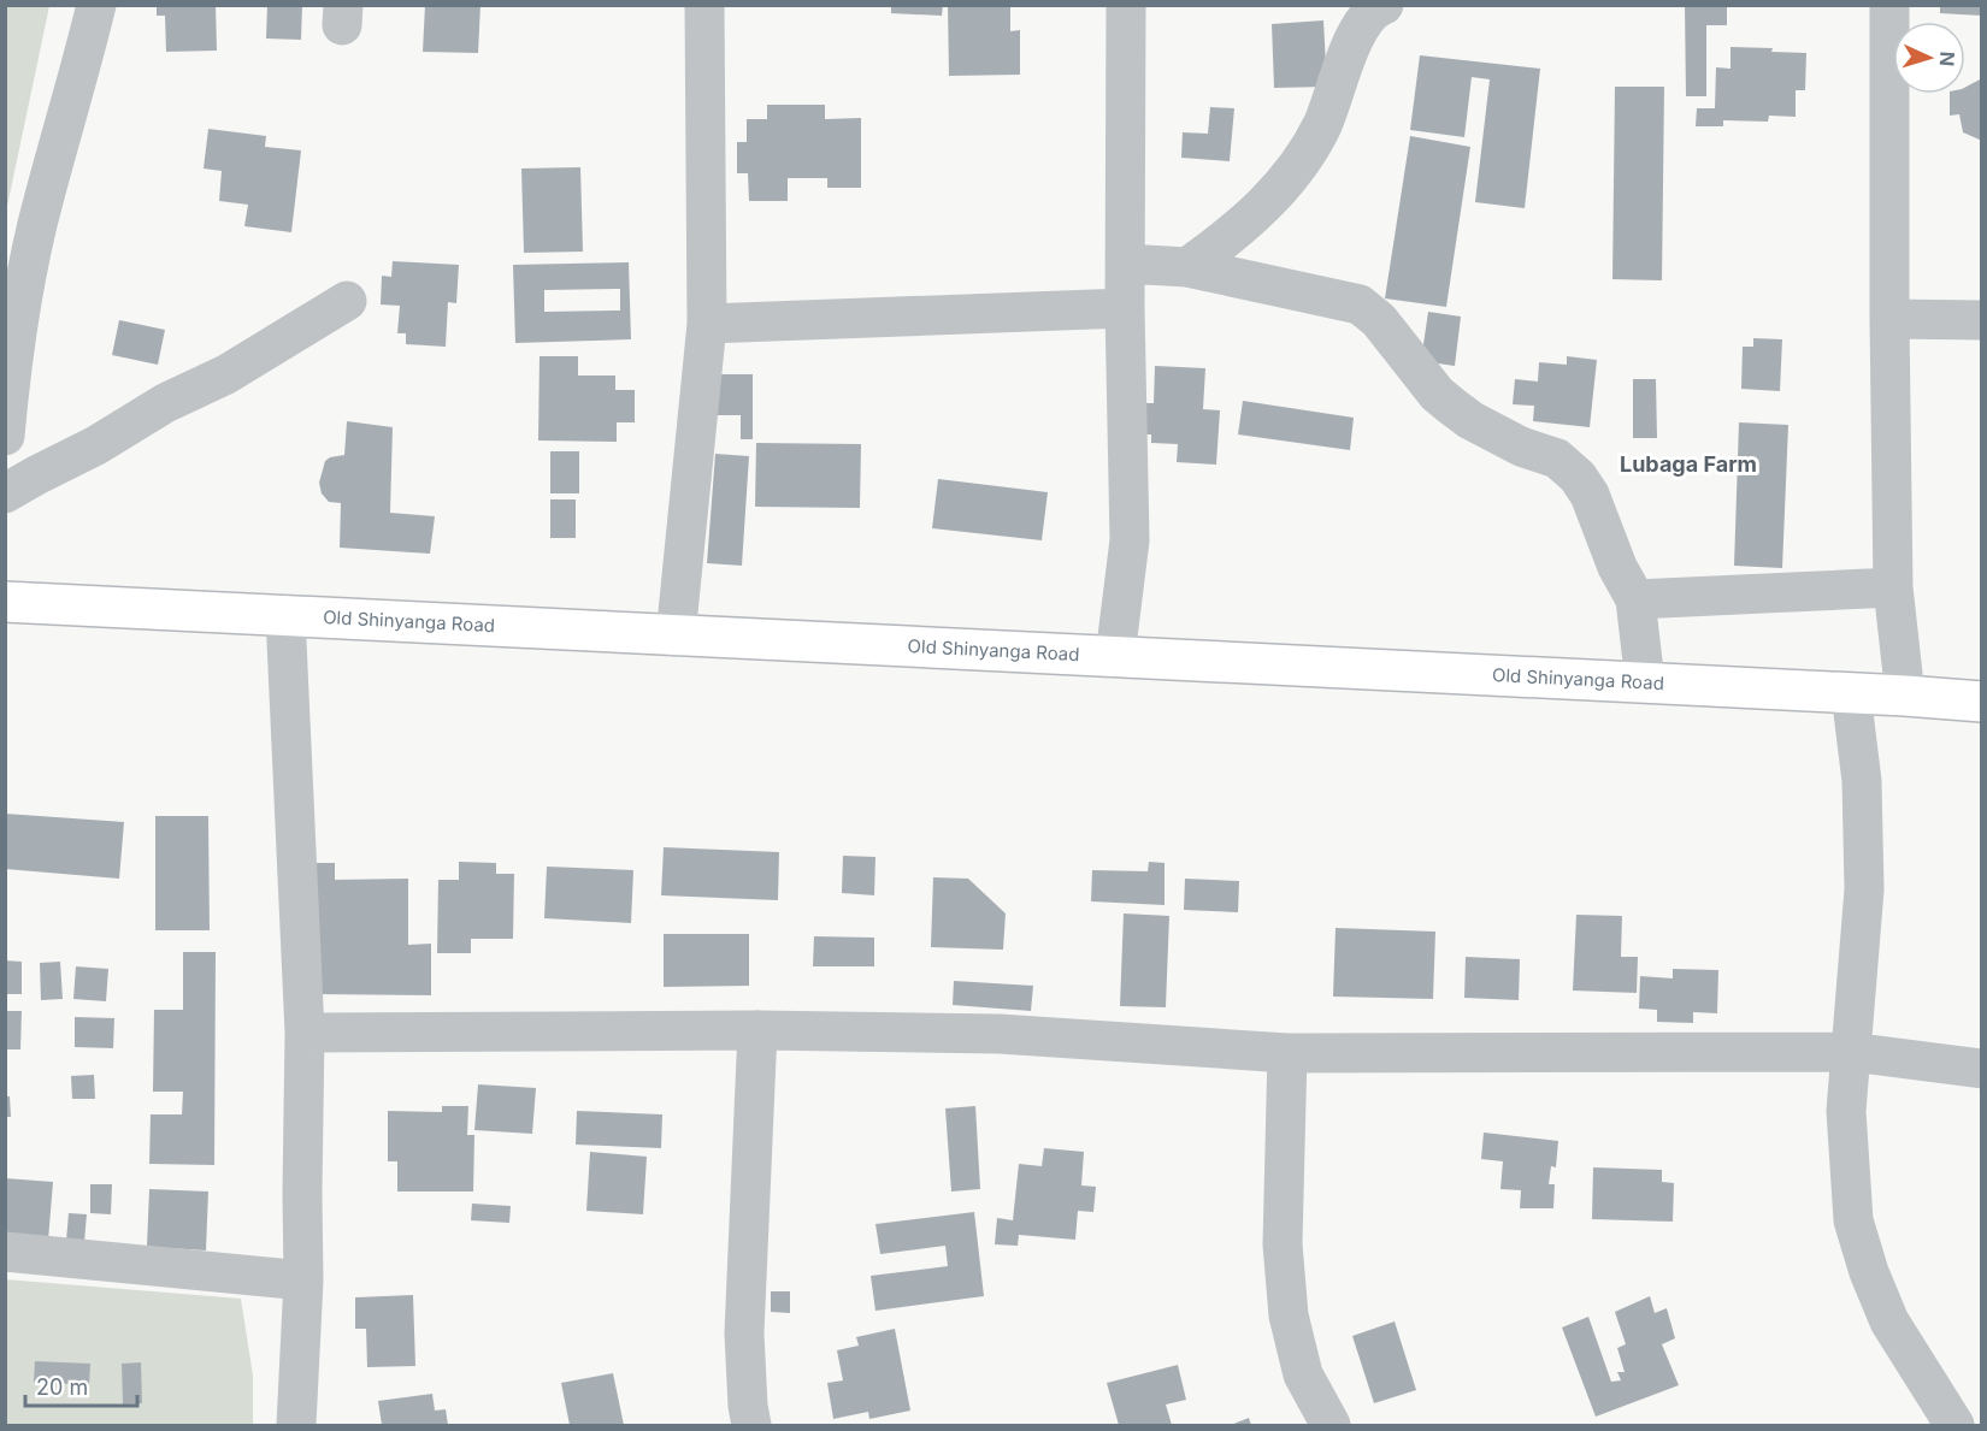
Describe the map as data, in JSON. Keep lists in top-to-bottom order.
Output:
{
  "streets": {
    "main road": ["Old Shinyanga Road"]
  },
  "districts": ["Lubaga Farm"],
  "scale_bar": "20 m",
  "north": "right"
}
